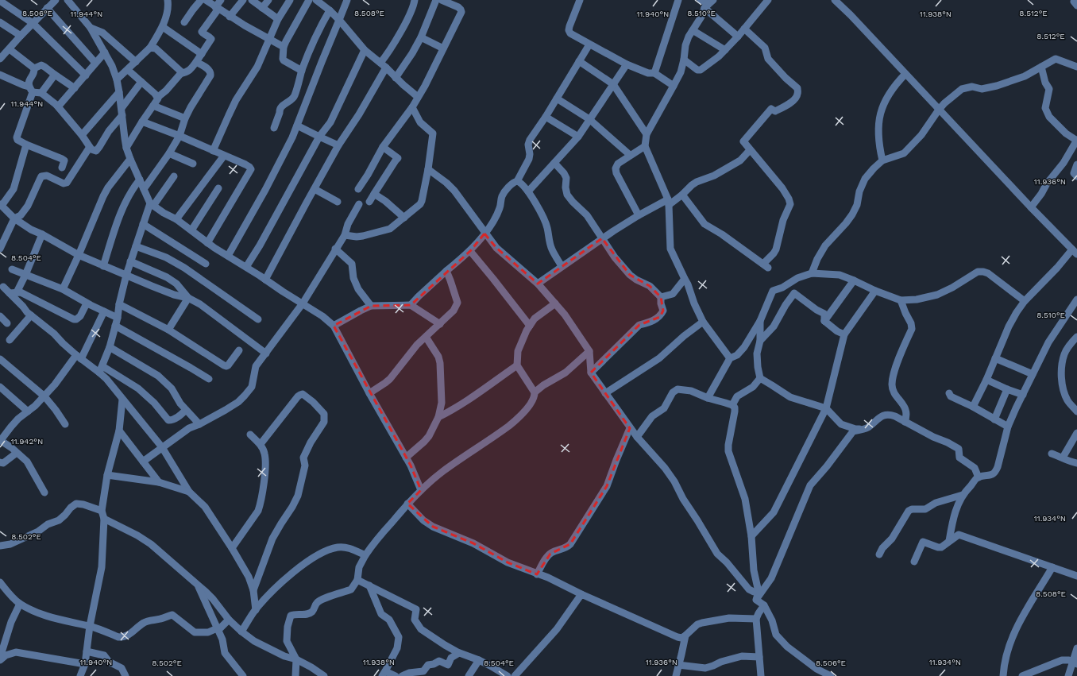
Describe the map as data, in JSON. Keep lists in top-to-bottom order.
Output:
{
  "coordinates": [
    "8.512°E",
    "8.506°E",
    "8.508°E",
    "8.510°E",
    "11.944°N",
    "11.940°N",
    "11.938°N",
    "11.936°N",
    "8.504°E",
    "11.942°N",
    "11.934°N",
    "8.502°E"
  ]
}
